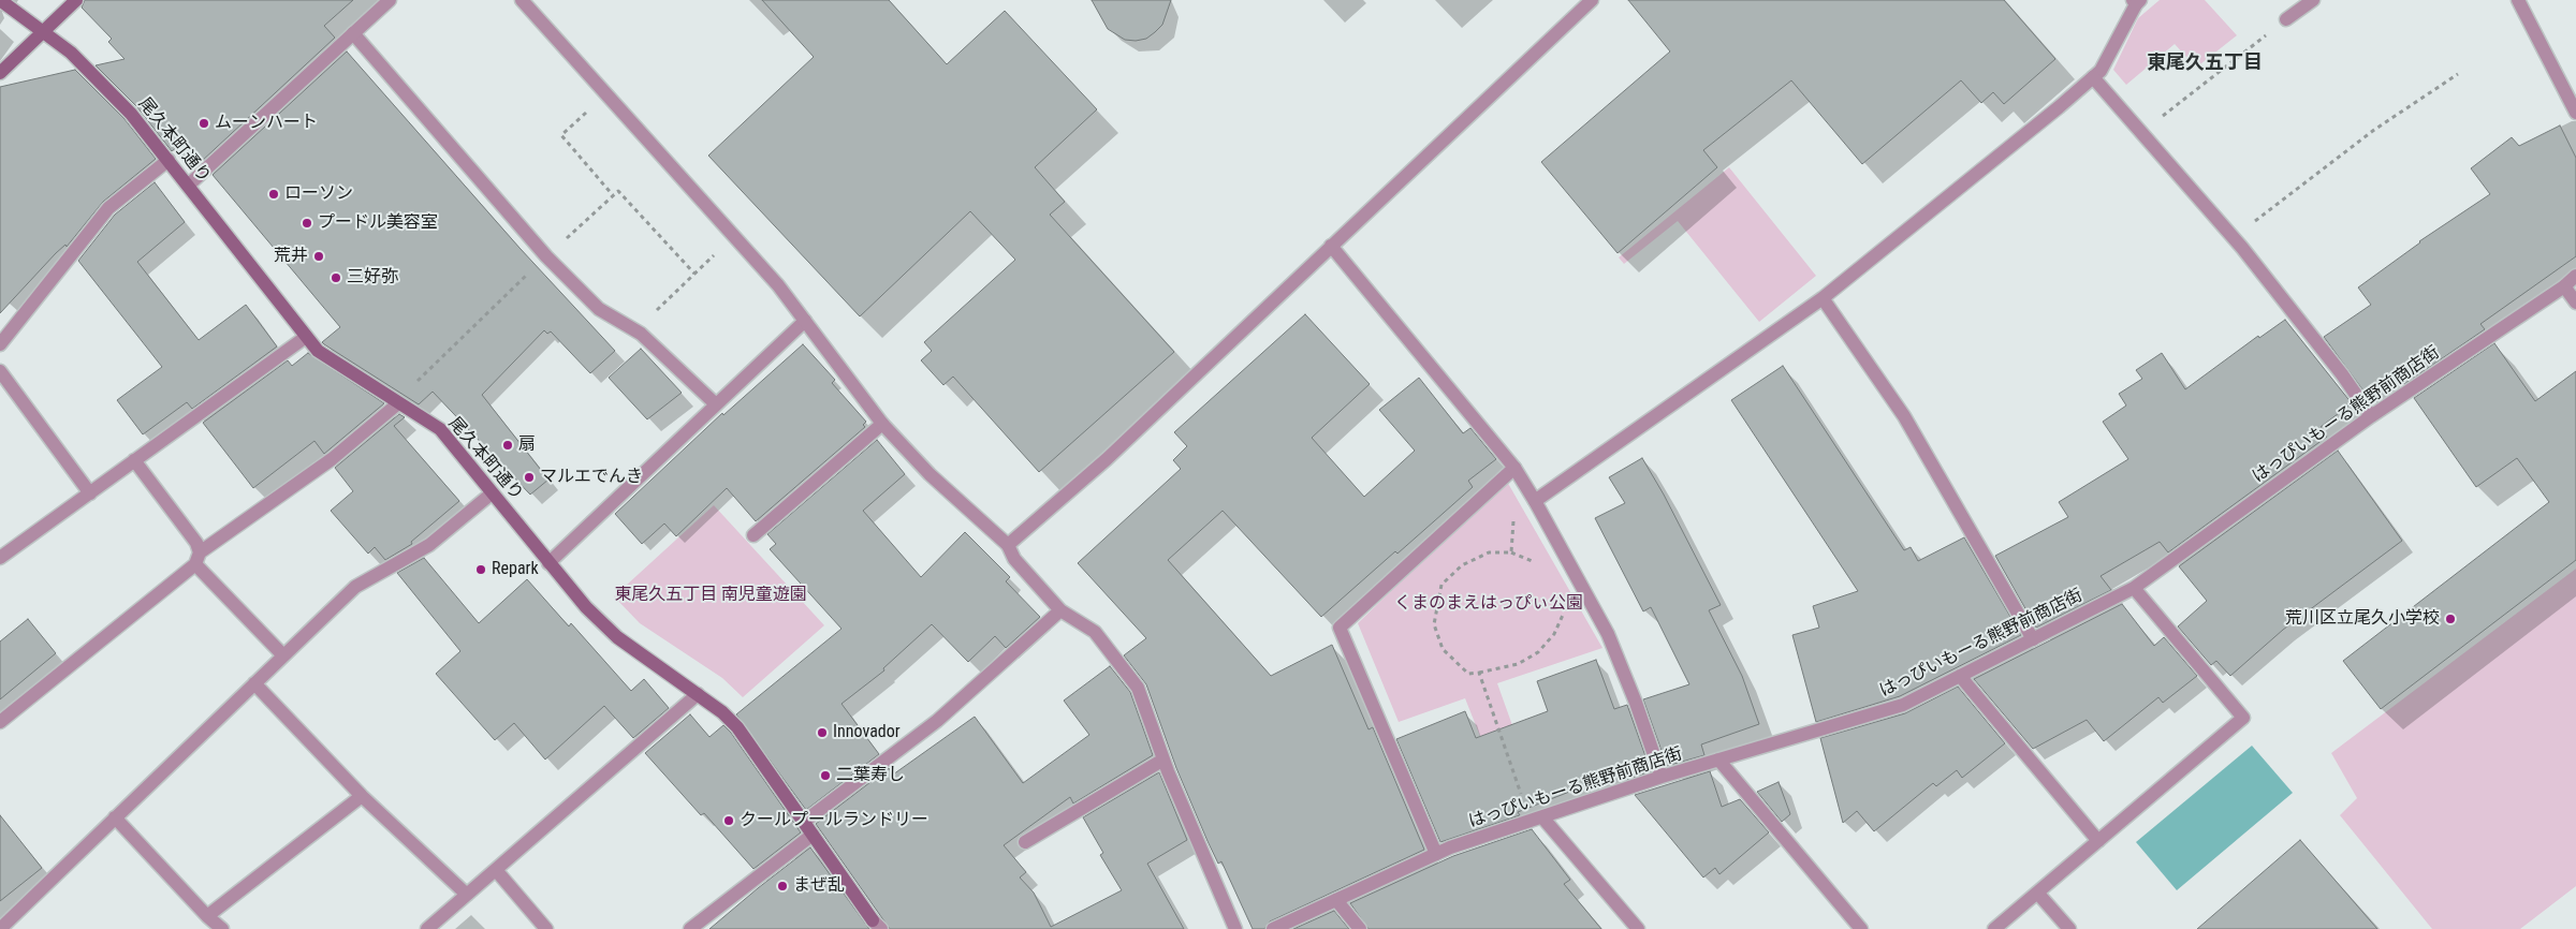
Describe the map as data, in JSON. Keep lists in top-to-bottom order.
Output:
{
  "streets": {
    "street": ["尾久本町通り", "はっぴいもーる熊野前商店街"]
  },
  "districts": ["東尾久五丁目"],
  "parks": ["東尾久五丁目 南児童遊園", "くまのまえはっぴぃ公園"],
  "places": [
    "ムーンハート",
    "ローソン",
    "プードル美容室",
    "荒井",
    "三好弥",
    "扇",
    "マルエでんき",
    "Repark",
    "荒川区立尾久小学校",
    "Innovador",
    "二葉寿し",
    "クールプールランドリー",
    "まぜ乱"
  ]
}
